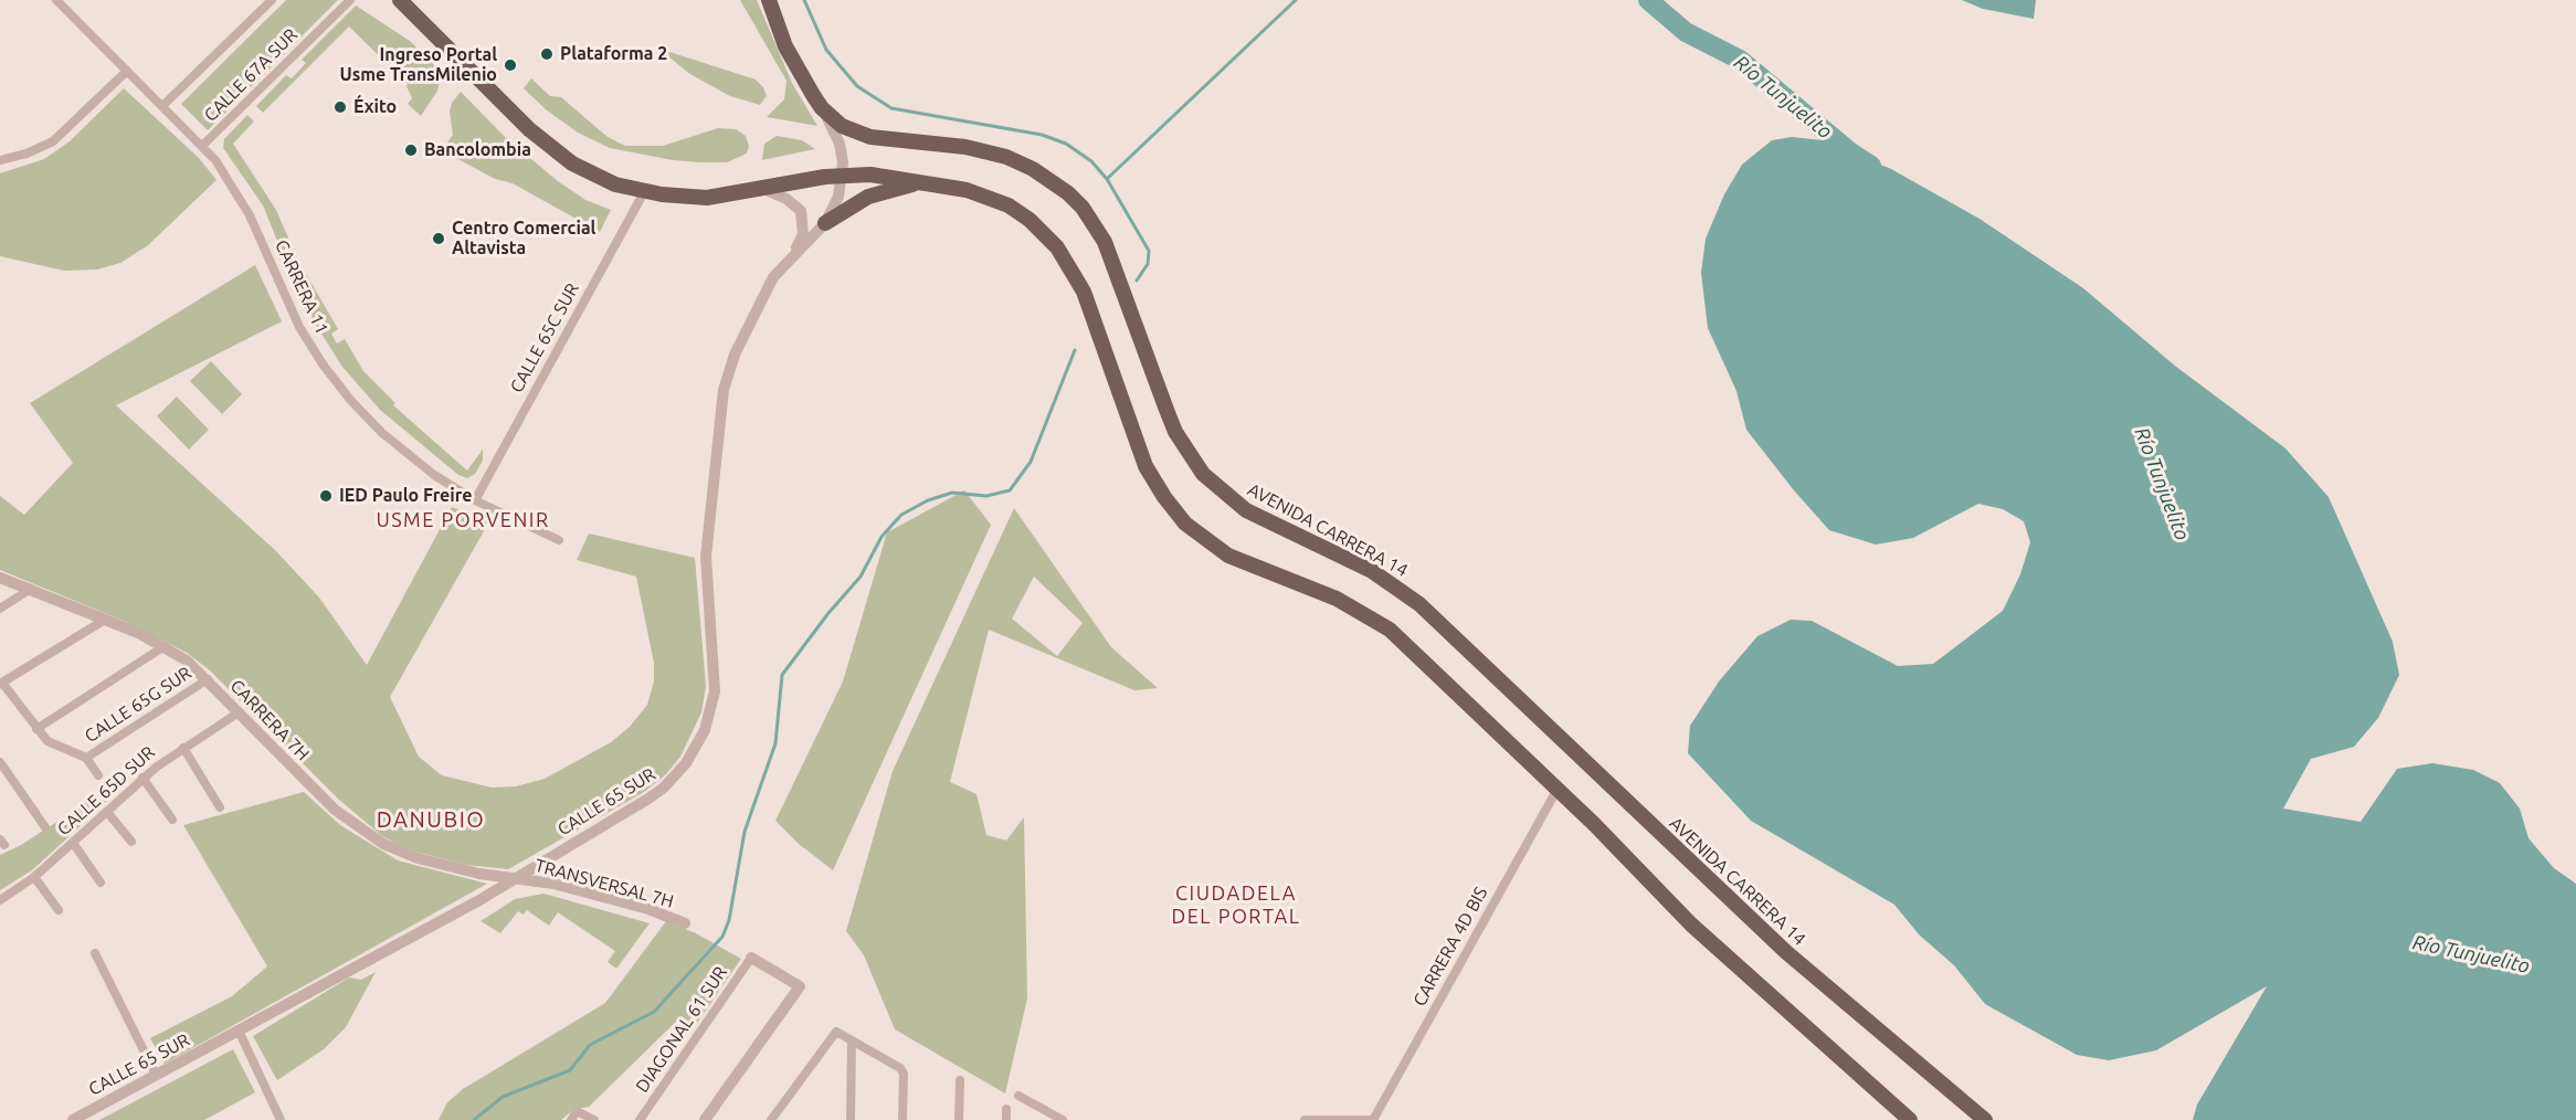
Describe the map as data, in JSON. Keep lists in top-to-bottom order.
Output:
{
  "streets": {
    "main road": ["AVENIDA CARRERA 14"],
    "street": [
      "CALLE 67A SUR",
      "CARRERA 11",
      "CALLE 65C SUR",
      "CALLE 65G SUR",
      "CARRERA 7H",
      "CALLE 65D SUR",
      "CALLE 65 SUR",
      "TRANSVERSAL 7H",
      "CARRERA 4D BIS",
      "DIAGONAL 61 SUR"
    ]
  },
  "crossings": [
    ["CALLE 67A SUR", "CARRERA 11"],
    ["CARRERA 11", "CALLE 65C SUR"],
    ["AVENIDA CARRERA 14", "CALLE 65 SUR"],
    ["CALLE 65G SUR", "CARRERA 7H"],
    ["CARRERA 7H", "CALLE 65D SUR"],
    ["CARRERA 7H", "CALLE 65 SUR"],
    ["CARRERA 7H", "TRANSVERSAL 7H"],
    ["CALLE 65 SUR", "TRANSVERSAL 7H"]
  ],
  "districts": ["USME PORVENIR", "DANUBIO", "CIUDADELA DEL PORTAL"],
  "water": ["Río Tunjuelito"],
  "places": [
    "Plataforma 2",
    "Ingreso Portal Usme TransMilenio",
    "Éxito",
    "Bancolombia",
    "Centro Comercial Altavista",
    "IED Paulo Freire"
  ]
}
